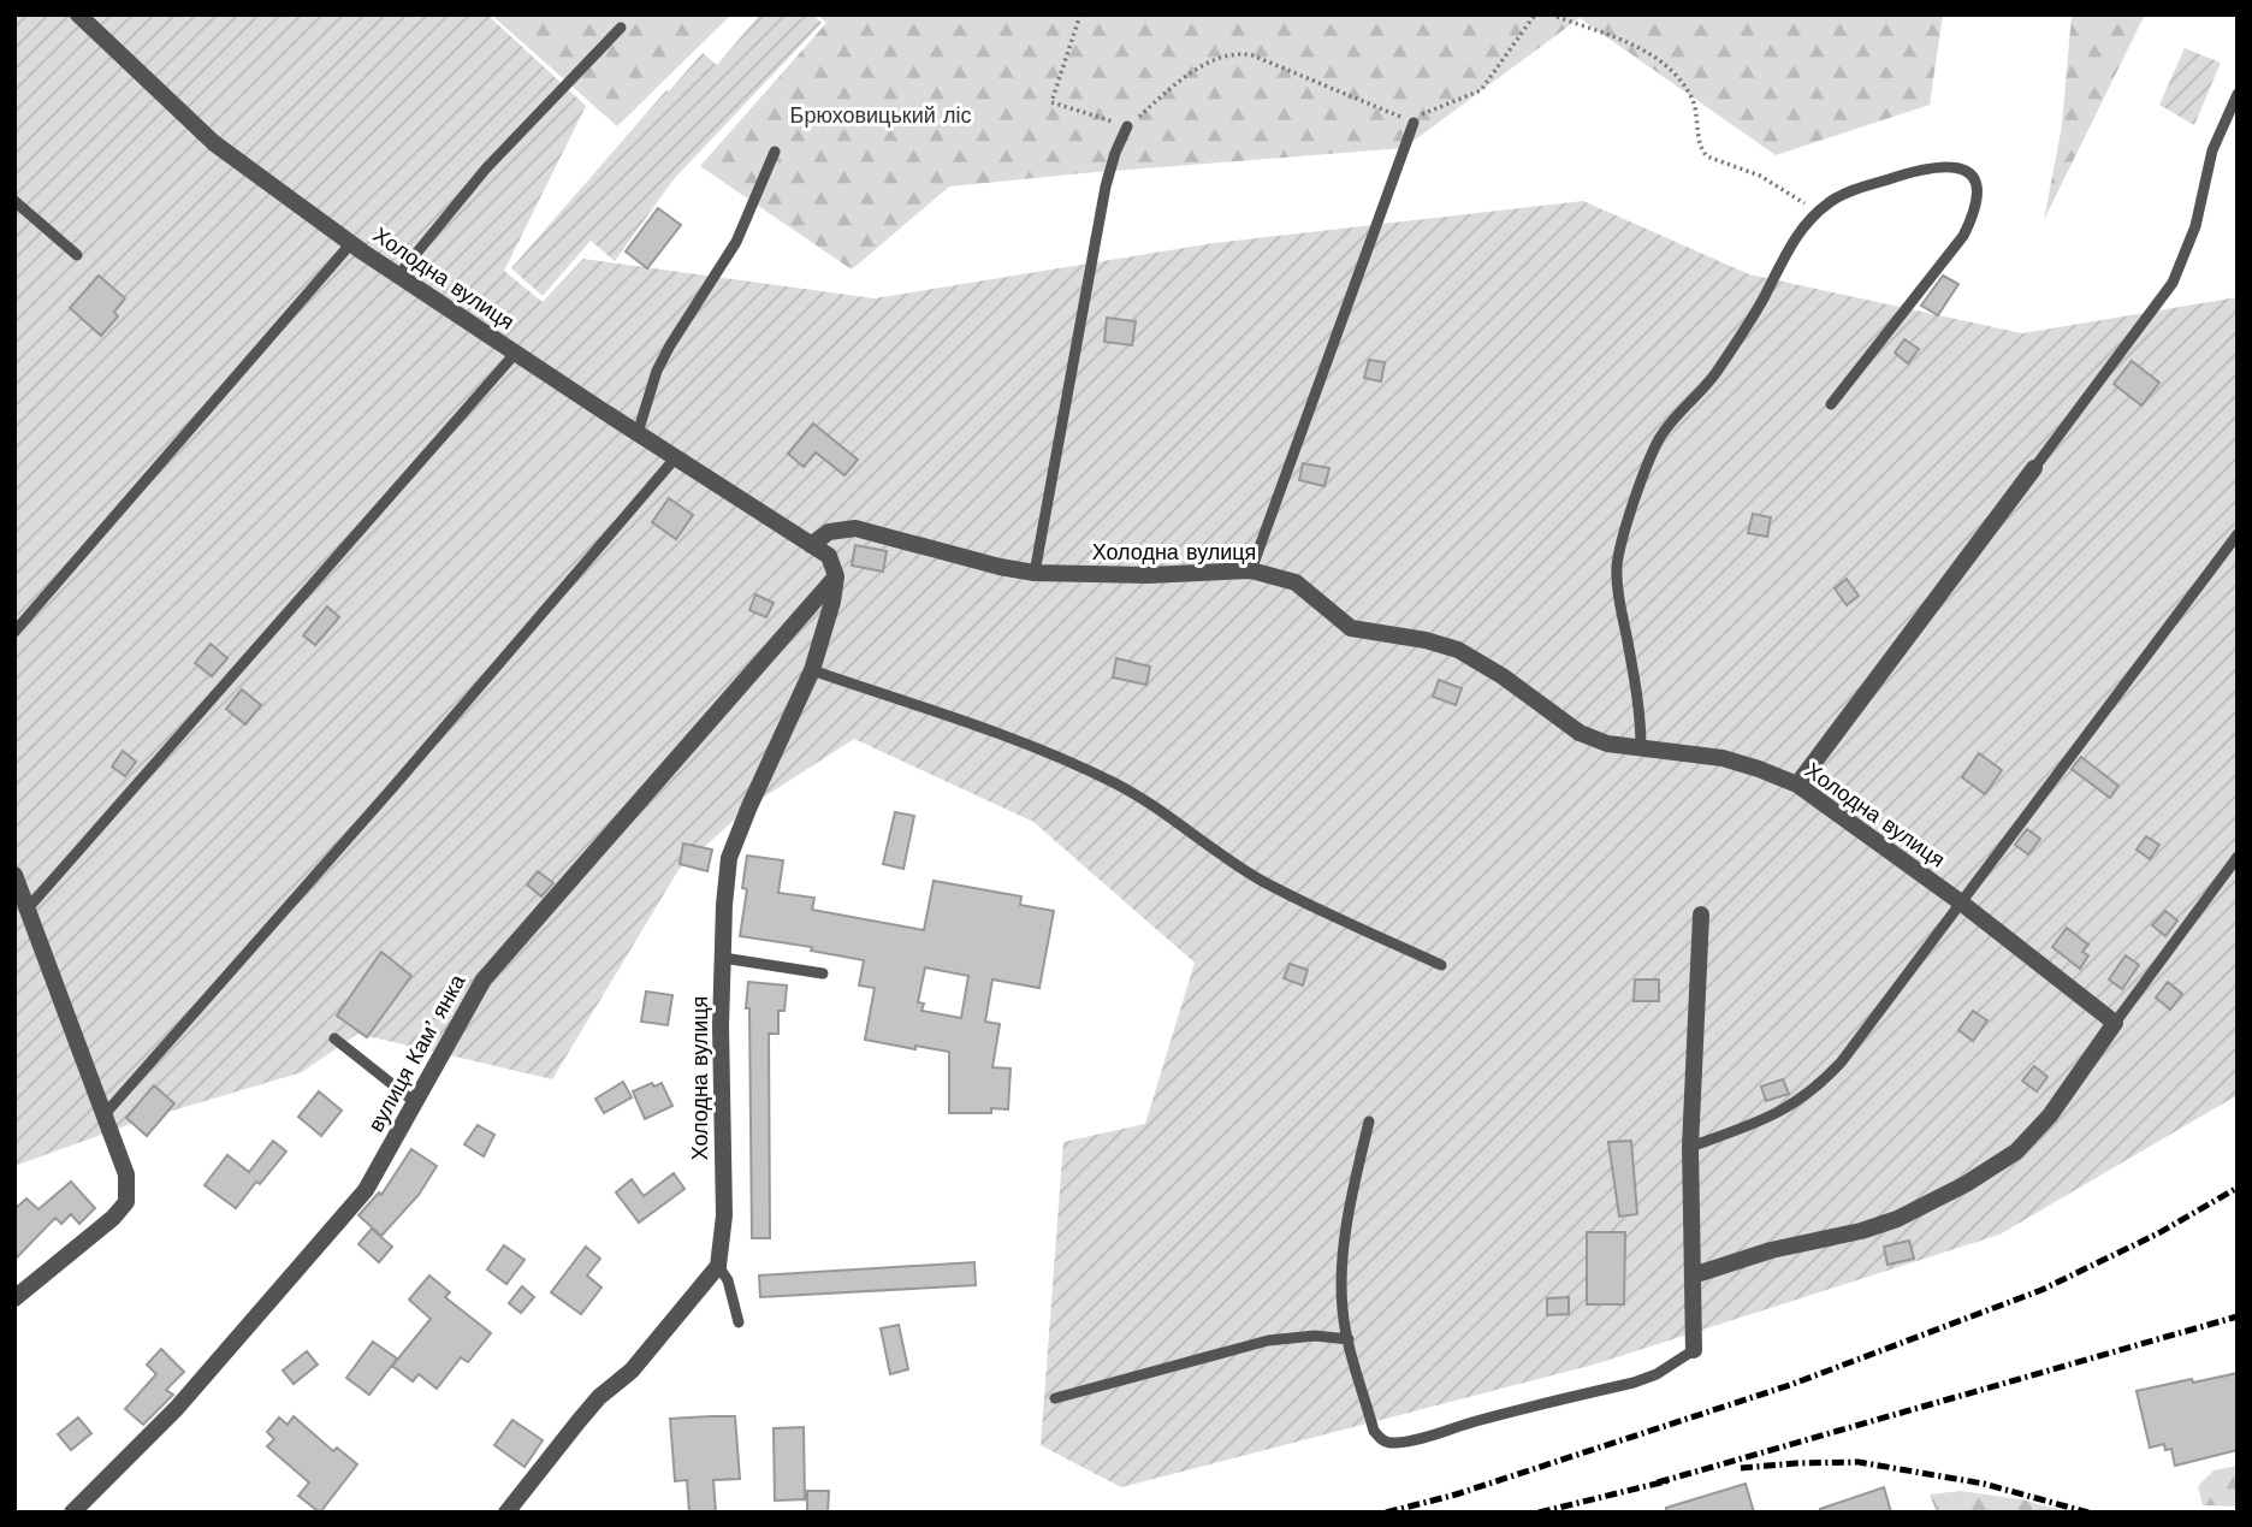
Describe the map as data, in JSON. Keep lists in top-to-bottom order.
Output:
{
  "streets": {
    "street": ["Холодна вулиця", "вулиця Камʼянка"]
  },
  "crossings": [
    ["Холодна вулиця", "вулиця Камʼянка"]
  ],
  "parks": ["Брюховицький ліс"]
}
